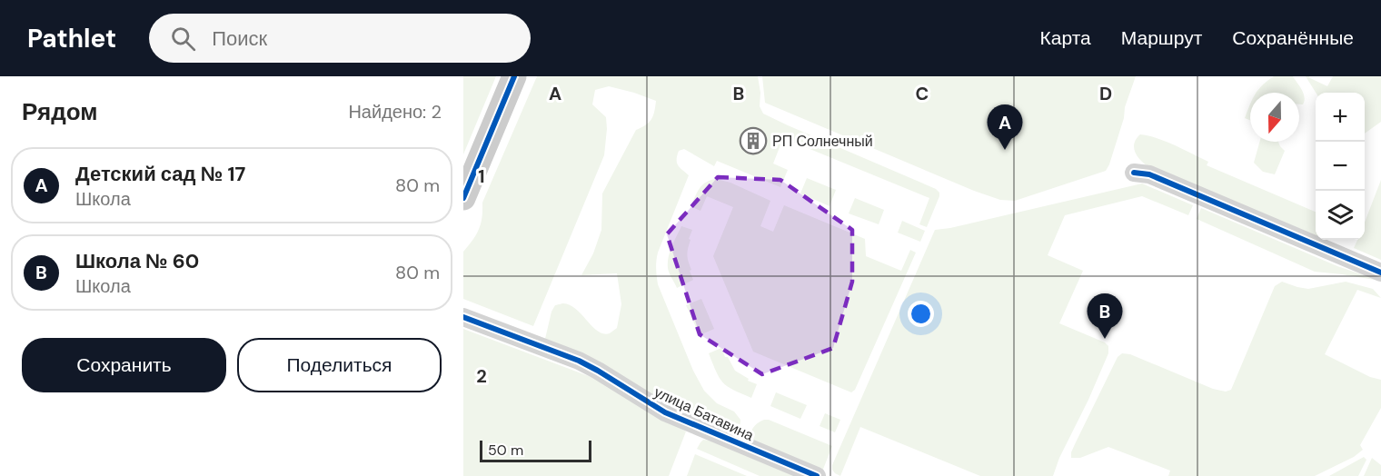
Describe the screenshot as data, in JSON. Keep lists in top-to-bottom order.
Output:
{
  "streets": {
    "street": ["улица Батавина"]
  },
  "places": {
    "building": ["РП Солнечный"]
  },
  "scale_bar": "50 m",
  "north": "bottom",
  "page": {
    "header": "Pathlet",
    "search": "Поиск",
    "nav": ["Карта", "Маршрут", "Сохранённые"],
    "heading": ["Рядом", "Найдено: 2"],
    "map_buttons": ["+", "−"],
    "pins": ["A", "B"],
    "list": [
      {
        "mark": "A",
        "name": "Детский сад № 17",
        "note": "Школа",
        "value": "80 m"
      },
      {
        "mark": "B",
        "name": "Школа № 60",
        "note": "Школа",
        "value": "80 m"
      }
    ],
    "buttons": ["Сохранить", "Поделиться"],
    "scale": "50 m"
  },
  "grid": {
    "columns": [
      "A",
      "B",
      "C",
      "D"
    ],
    "rows": ["1", "2"]
  }
}
